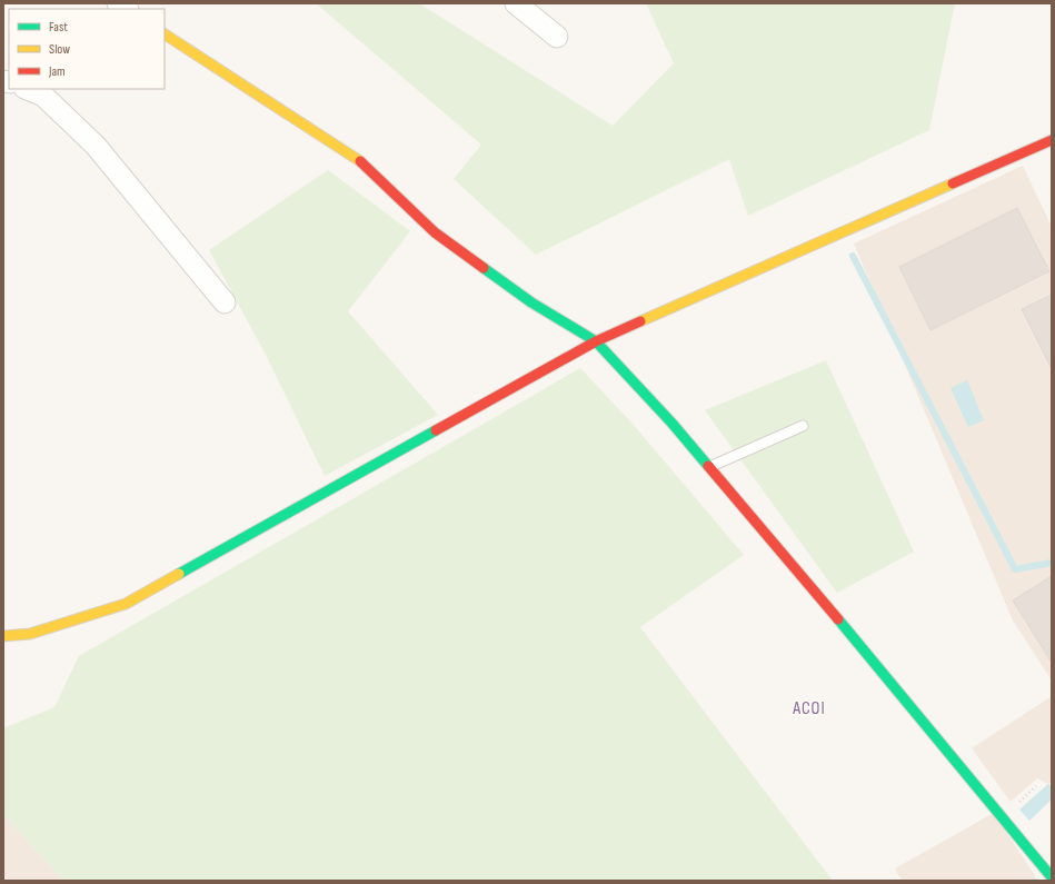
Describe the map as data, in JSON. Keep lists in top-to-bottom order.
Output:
{
  "districts": ["ACOI"],
  "legend": ["Fast", "Slow", "Jam"]
}
